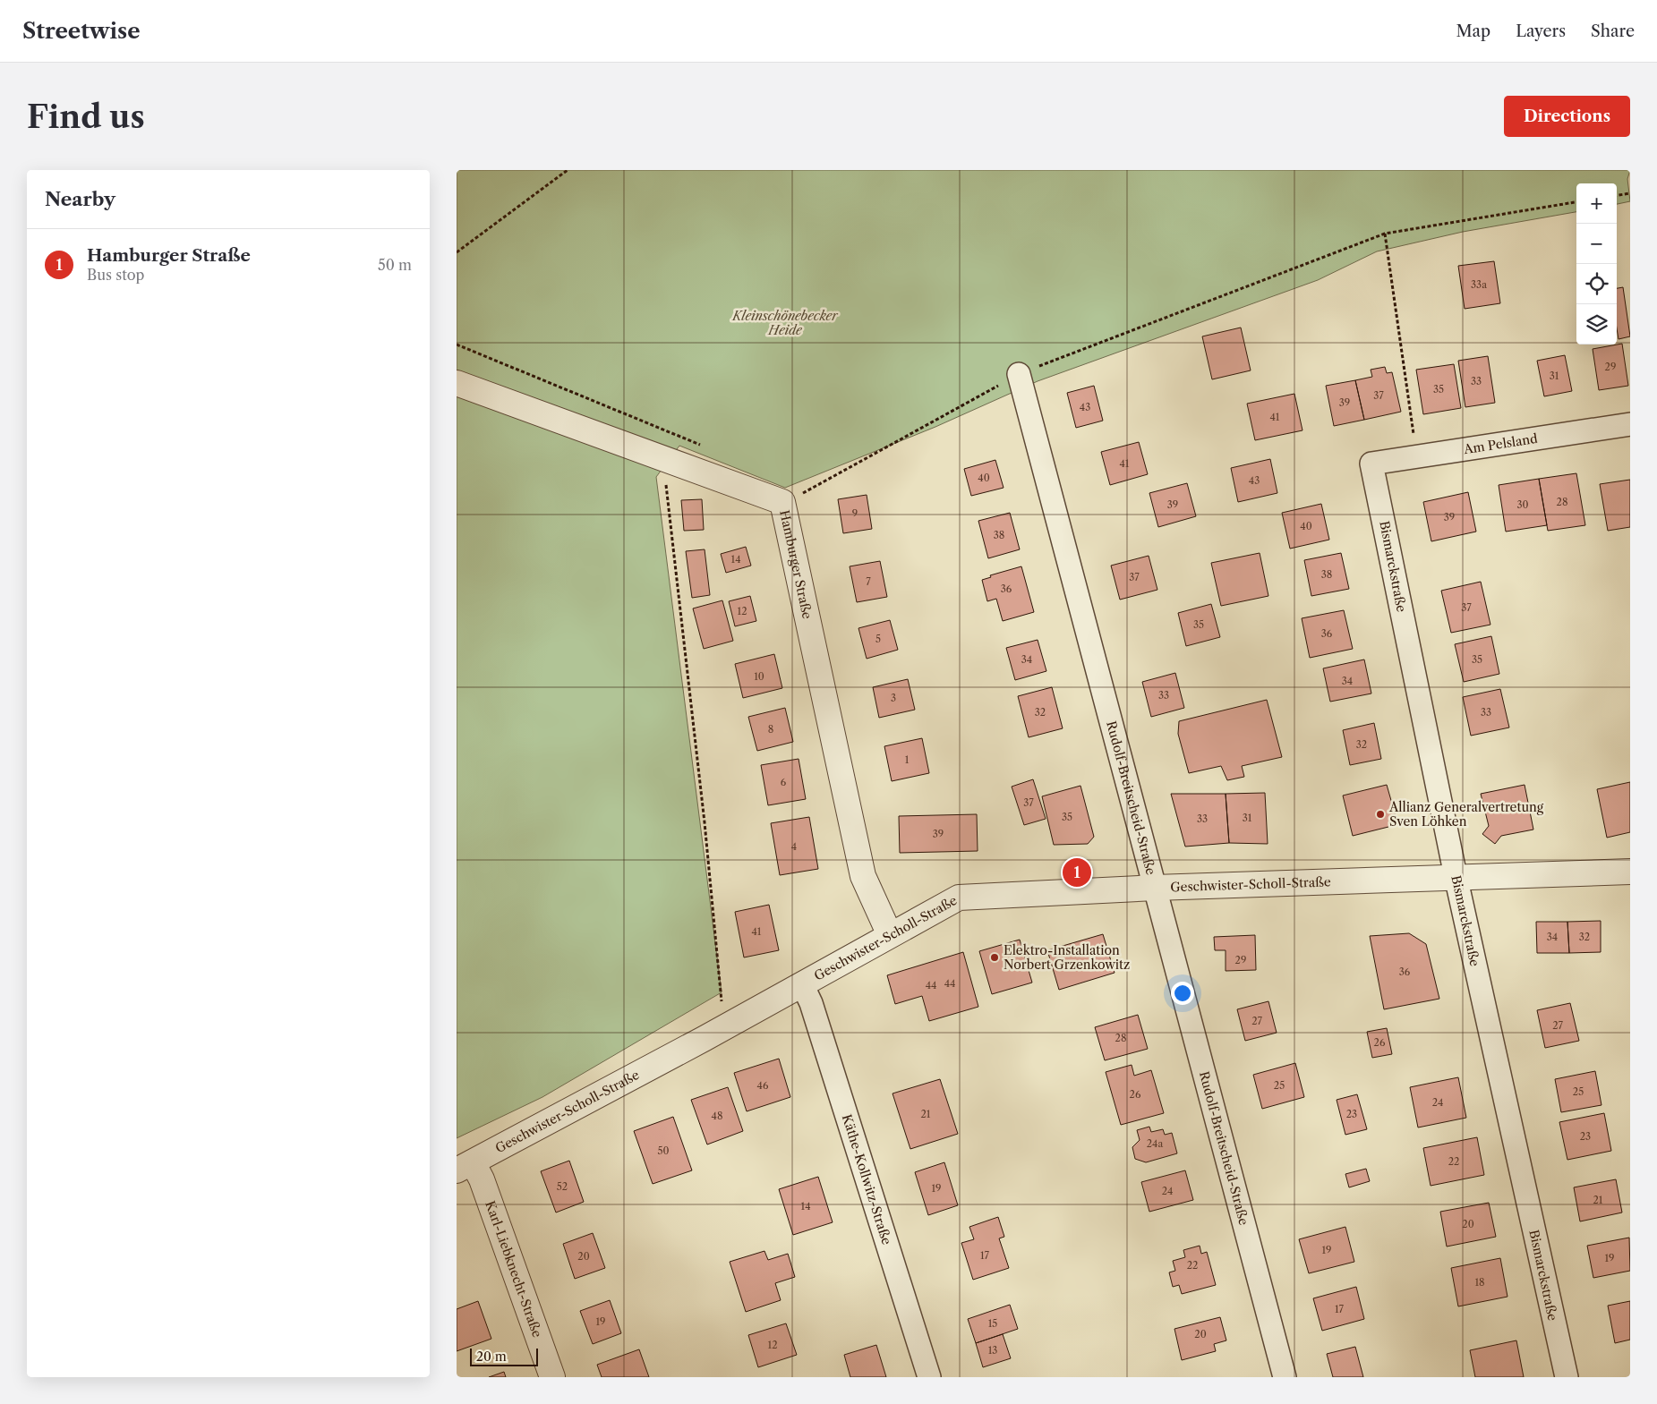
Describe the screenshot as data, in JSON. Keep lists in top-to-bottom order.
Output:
{
  "streets": {
    "street": [
      "Am Pelsland",
      "Hamburger Straße",
      "Bismarckstraße",
      "Rudolf-Breitscheid-Straße",
      "Geschwister-Scholl-Straße",
      "Käthe-Kollwitz-Straße",
      "Karl-Liebknecht-Straße"
    ]
  },
  "crossings": [
    ["Am Pelsland", "Bismarckstraße"],
    ["Hamburger Straße", "Geschwister-Scholl-Straße"],
    ["Bismarckstraße", "Geschwister-Scholl-Straße"],
    ["Rudolf-Breitscheid-Straße", "Geschwister-Scholl-Straße"],
    ["Geschwister-Scholl-Straße", "Käthe-Kollwitz-Straße"],
    ["Geschwister-Scholl-Straße", "Karl-Liebknecht-Straße"]
  ],
  "parks": ["Kleinschönebecker Heide"],
  "places": ["Allianz Generalvertretung Sven Löhken", "Elektro-Installation Norbert Grzenkowitz"],
  "house_numbers": [
    "33a",
    "29",
    "31",
    "33",
    "35",
    "37",
    "39",
    "43",
    "41",
    "41",
    "40",
    "43",
    "28",
    "39",
    "30",
    "9",
    "39",
    "40",
    "38",
    "14",
    "38",
    "37",
    "7",
    "36",
    "37",
    "12",
    "35",
    "36",
    "5",
    "34",
    "35",
    "10",
    "34",
    "33",
    "3",
    "32",
    "33",
    "8",
    "32",
    "1",
    "6",
    "37",
    "35",
    "31",
    "33",
    "39",
    "4",
    "41",
    "34",
    "32",
    "29",
    "36",
    "44",
    "44",
    "27",
    "27",
    "28",
    "26",
    "46",
    "25",
    "25",
    "26",
    "24",
    "21",
    "23",
    "48",
    "23",
    "24a",
    "50",
    "22",
    "52",
    "19",
    "24",
    "21",
    "14",
    "20",
    "19",
    "17",
    "20",
    "19",
    "22",
    "18",
    "17",
    "19",
    "15",
    "20",
    "12",
    "13"
  ],
  "scale_bar": "20 m",
  "page": {
    "header": "Streetwise",
    "nav": ["Map", "Layers", "Share"],
    "buttons": "Directions",
    "title": "Find us",
    "heading": "Nearby",
    "map_buttons": ["+", "−"],
    "list": [
      {
        "mark": "1",
        "name": "Hamburger Straße",
        "note": "Bus stop",
        "value": "50 m"
      }
    ],
    "pins": "1",
    "scale": "20 m"
  }
}
